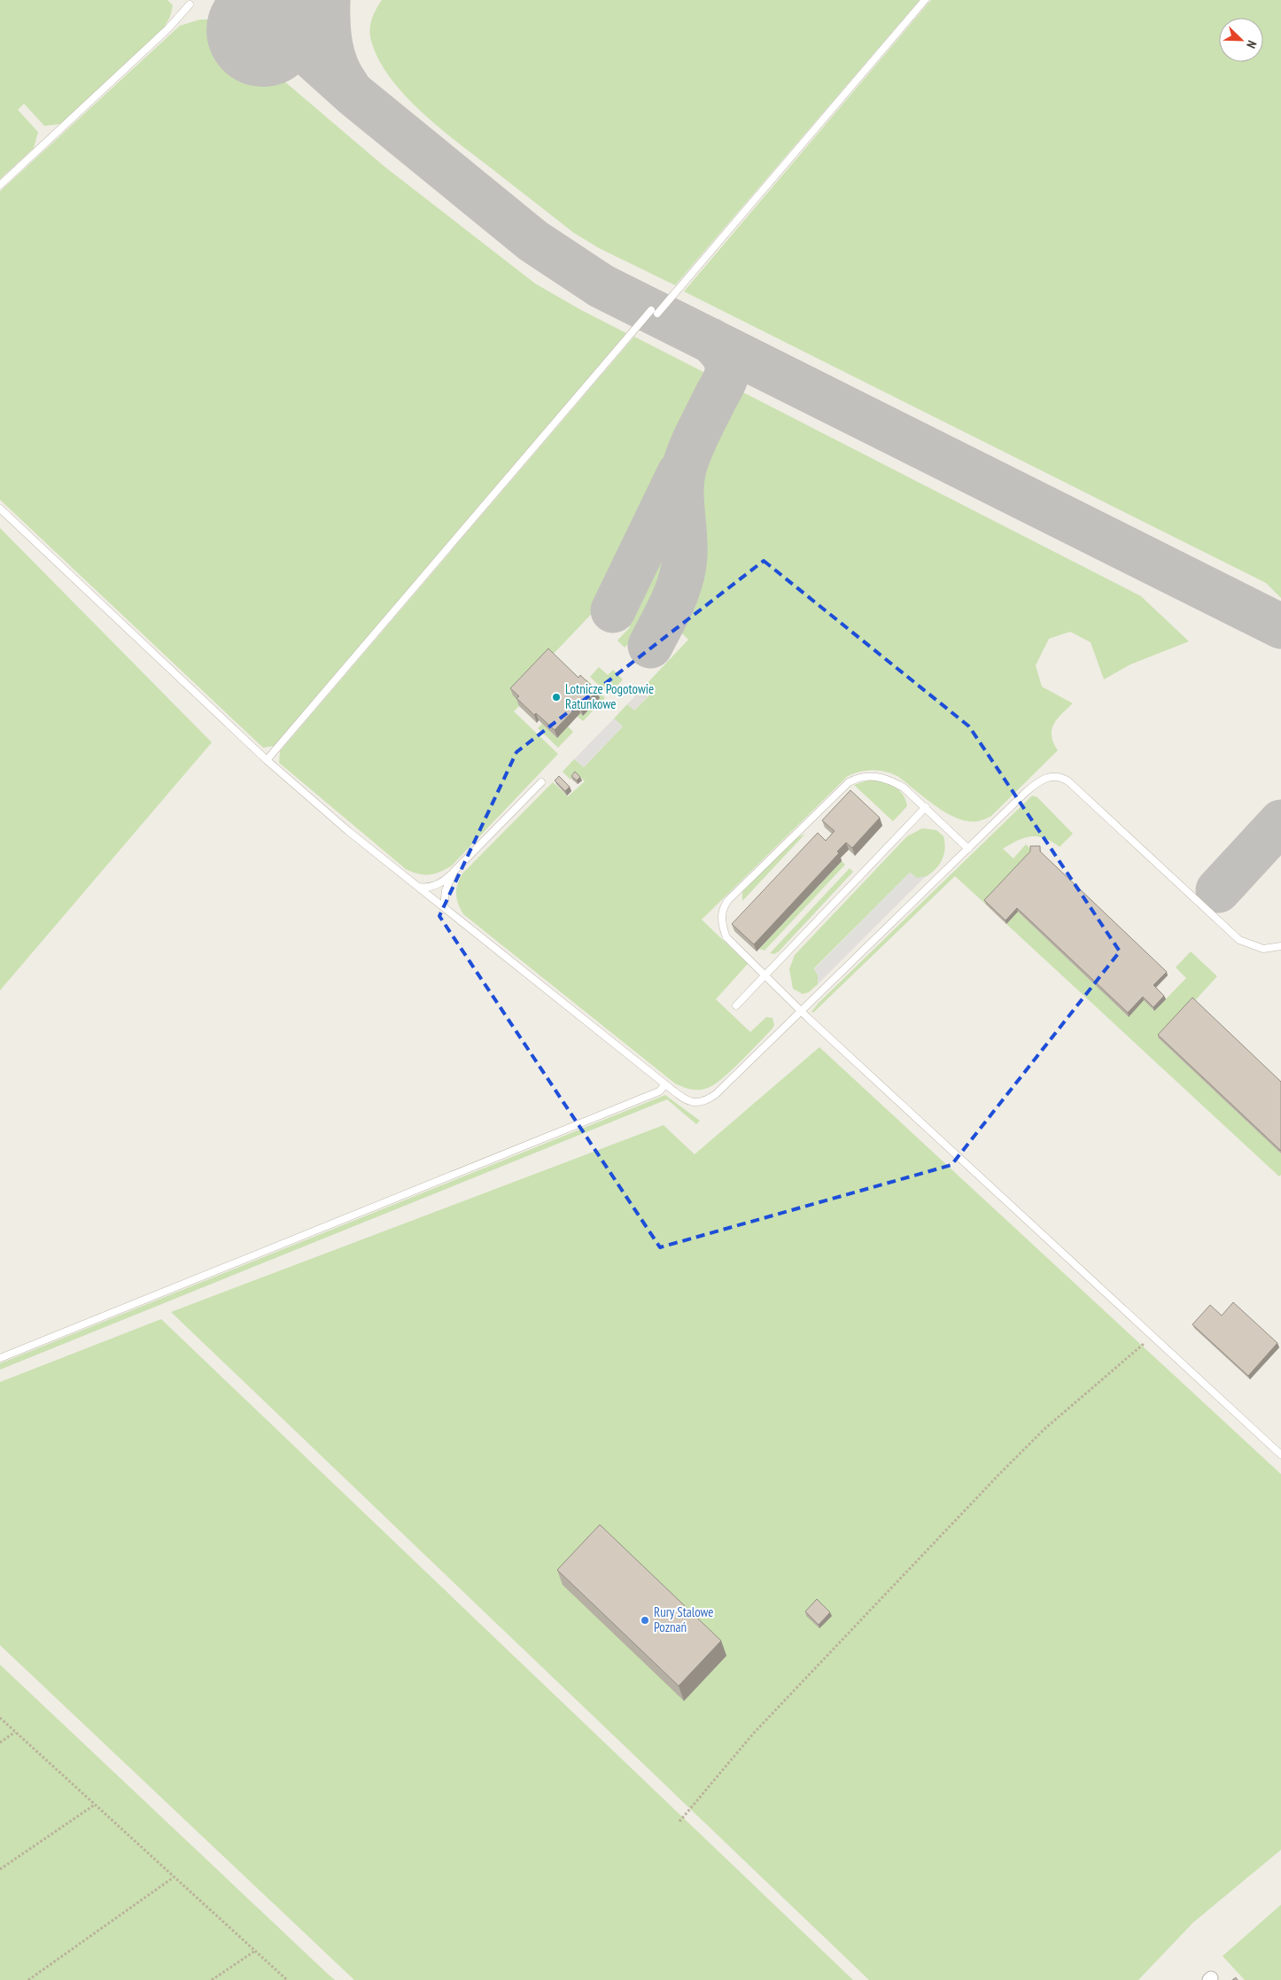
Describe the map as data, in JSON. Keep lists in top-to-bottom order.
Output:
{
  "places": ["Lotnicze Pogotowie Ratunkowe", "Rury Stalowe Poznań"],
  "north": "bottom right"
}
